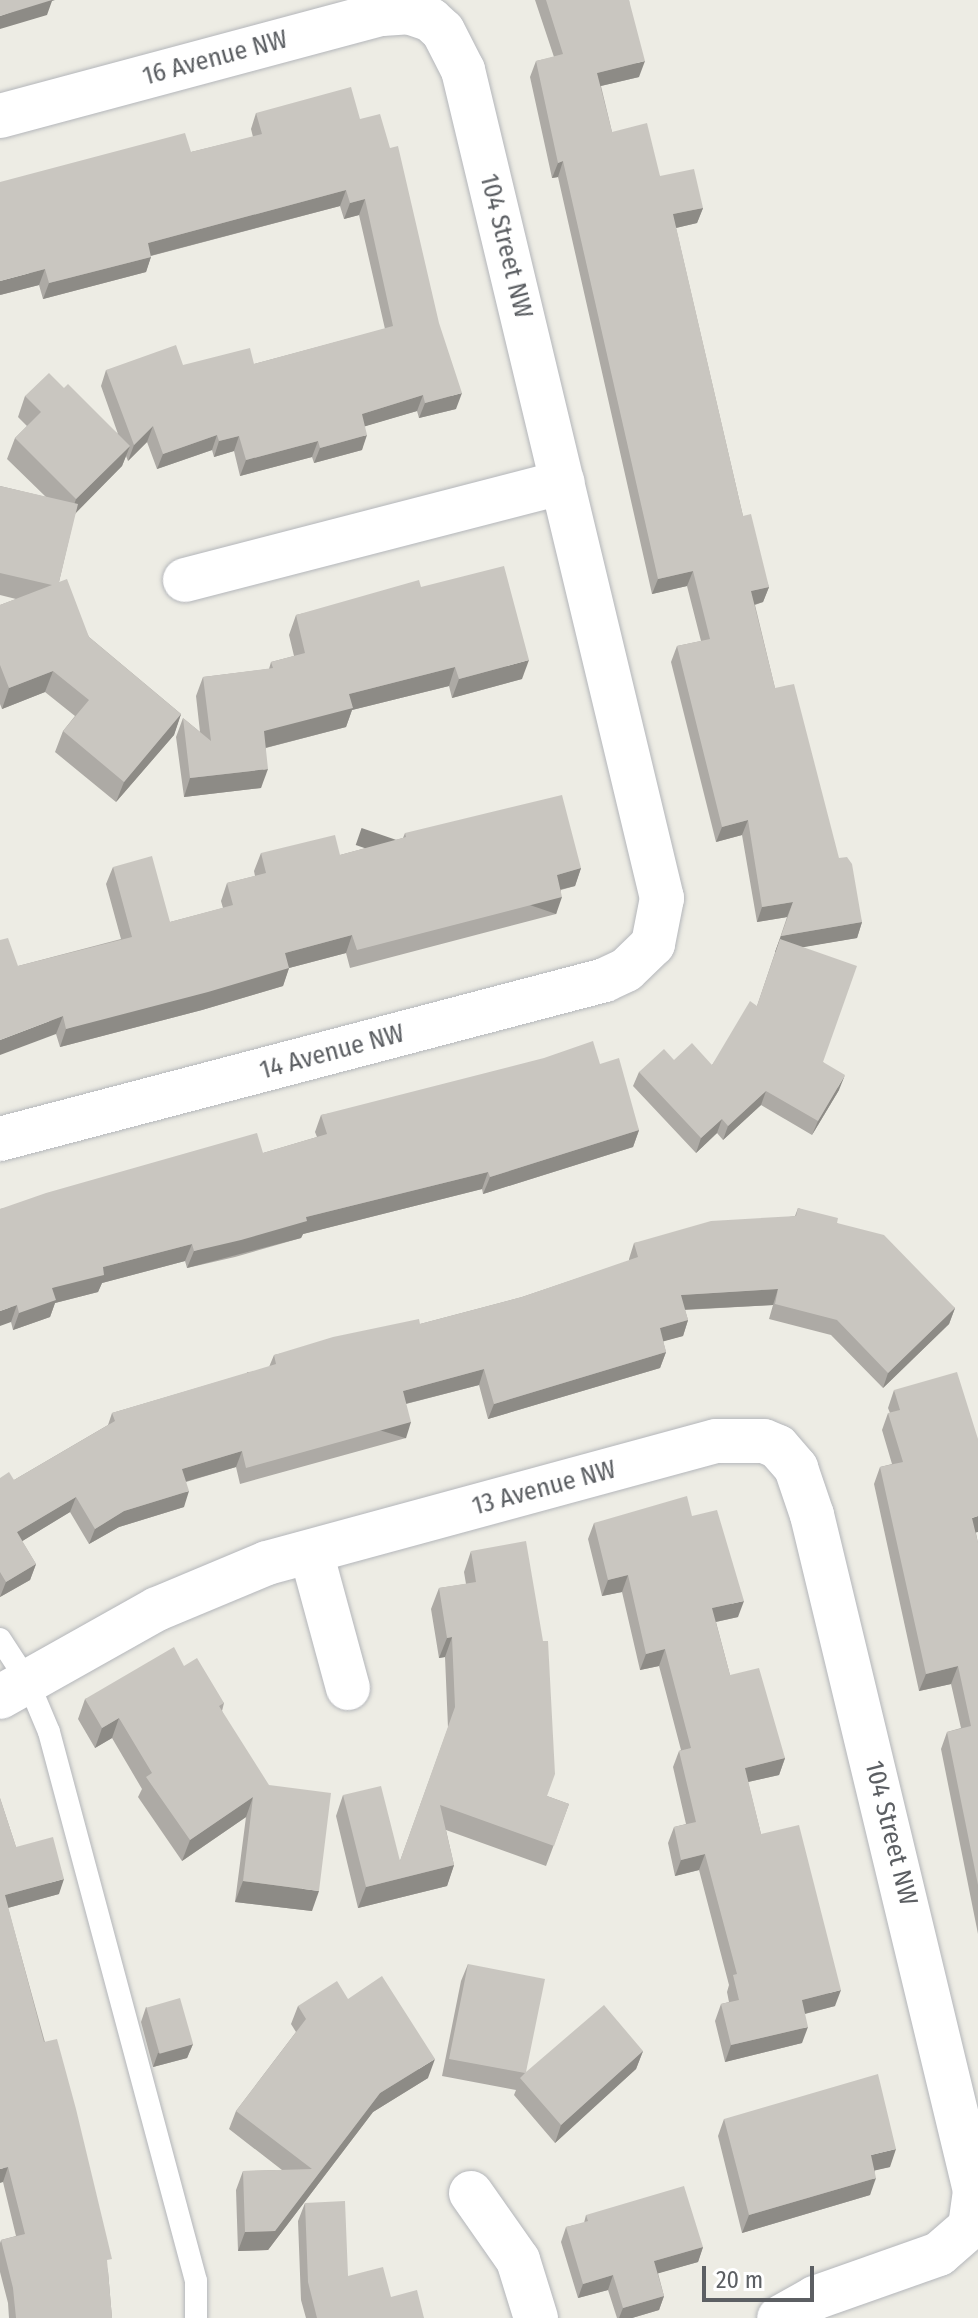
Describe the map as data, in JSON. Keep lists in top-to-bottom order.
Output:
{
  "streets": {
    "street": [
      "16 Avenue NW",
      "104 Street NW",
      "14 Avenue NW",
      "13 Avenue NW"
    ]
  },
  "crossings": [
    ["16 Avenue NW", "104 Street NW"],
    ["104 Street NW", "14 Avenue NW"],
    ["104 Street NW", "13 Avenue NW"]
  ],
  "scale_bar": "20 m"
}
